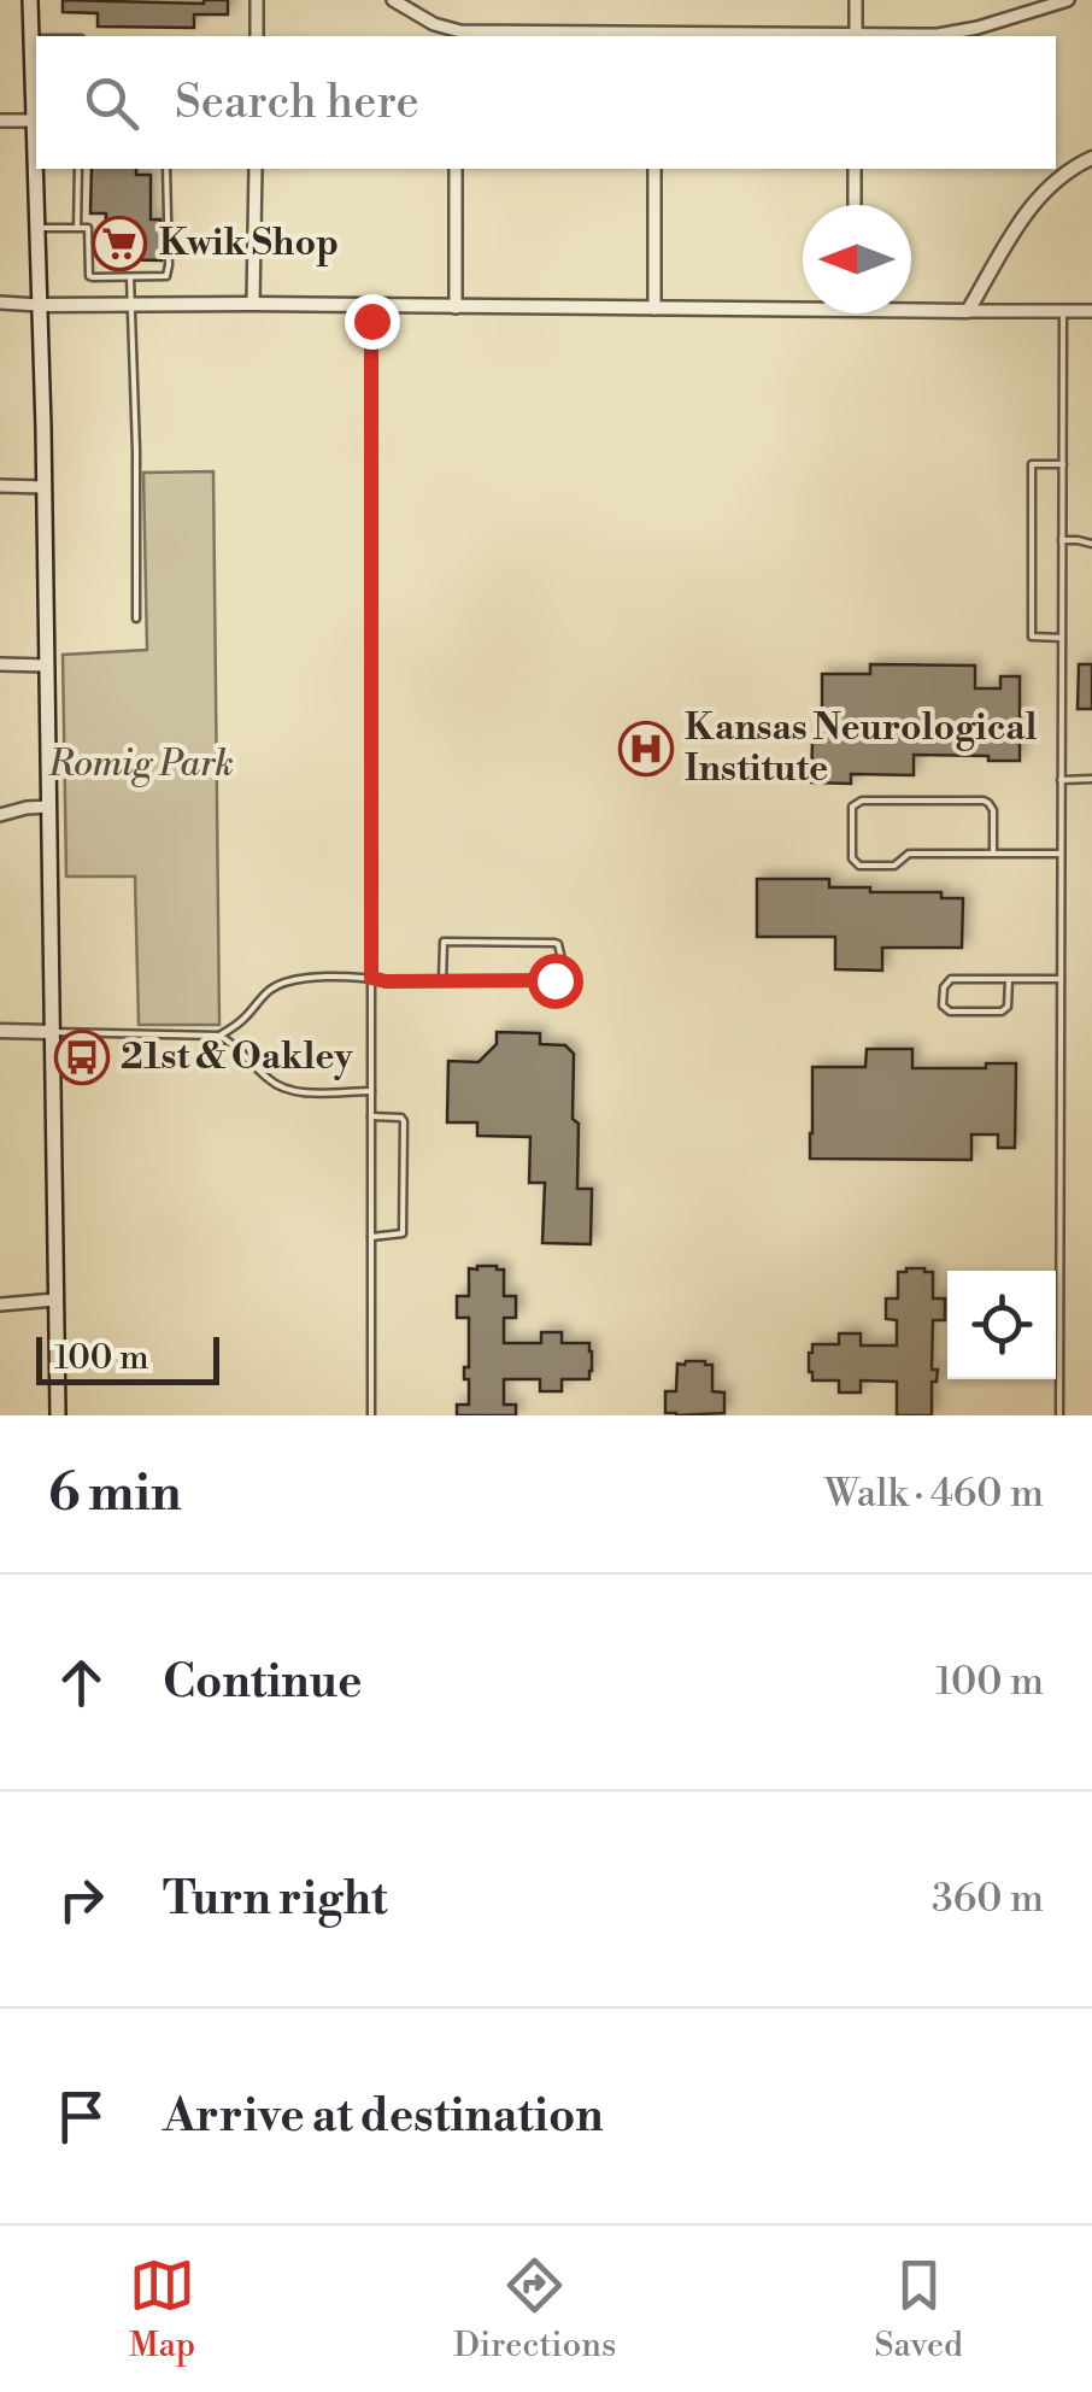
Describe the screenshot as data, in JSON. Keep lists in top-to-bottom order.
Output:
{
  "parks": ["Romig Park"],
  "places": {
    "supermarket": ["Kwik Shop"],
    "hospital": ["Kansas Neurological Institute"],
    "bus stop": ["21st & Oakley"]
  },
  "scale_bar": "100 m",
  "north": "left",
  "page": {
    "search": "Search here",
    "scale": "100 m",
    "heading": ["6 min", "Walk · 460 m"],
    "list": [
      ["Continue", "100 m"],
      ["Turn right", "360 m"],
      "Arrive at destination"
    ],
    "nav": ["Map", "Directions", "Saved"]
  }
}
